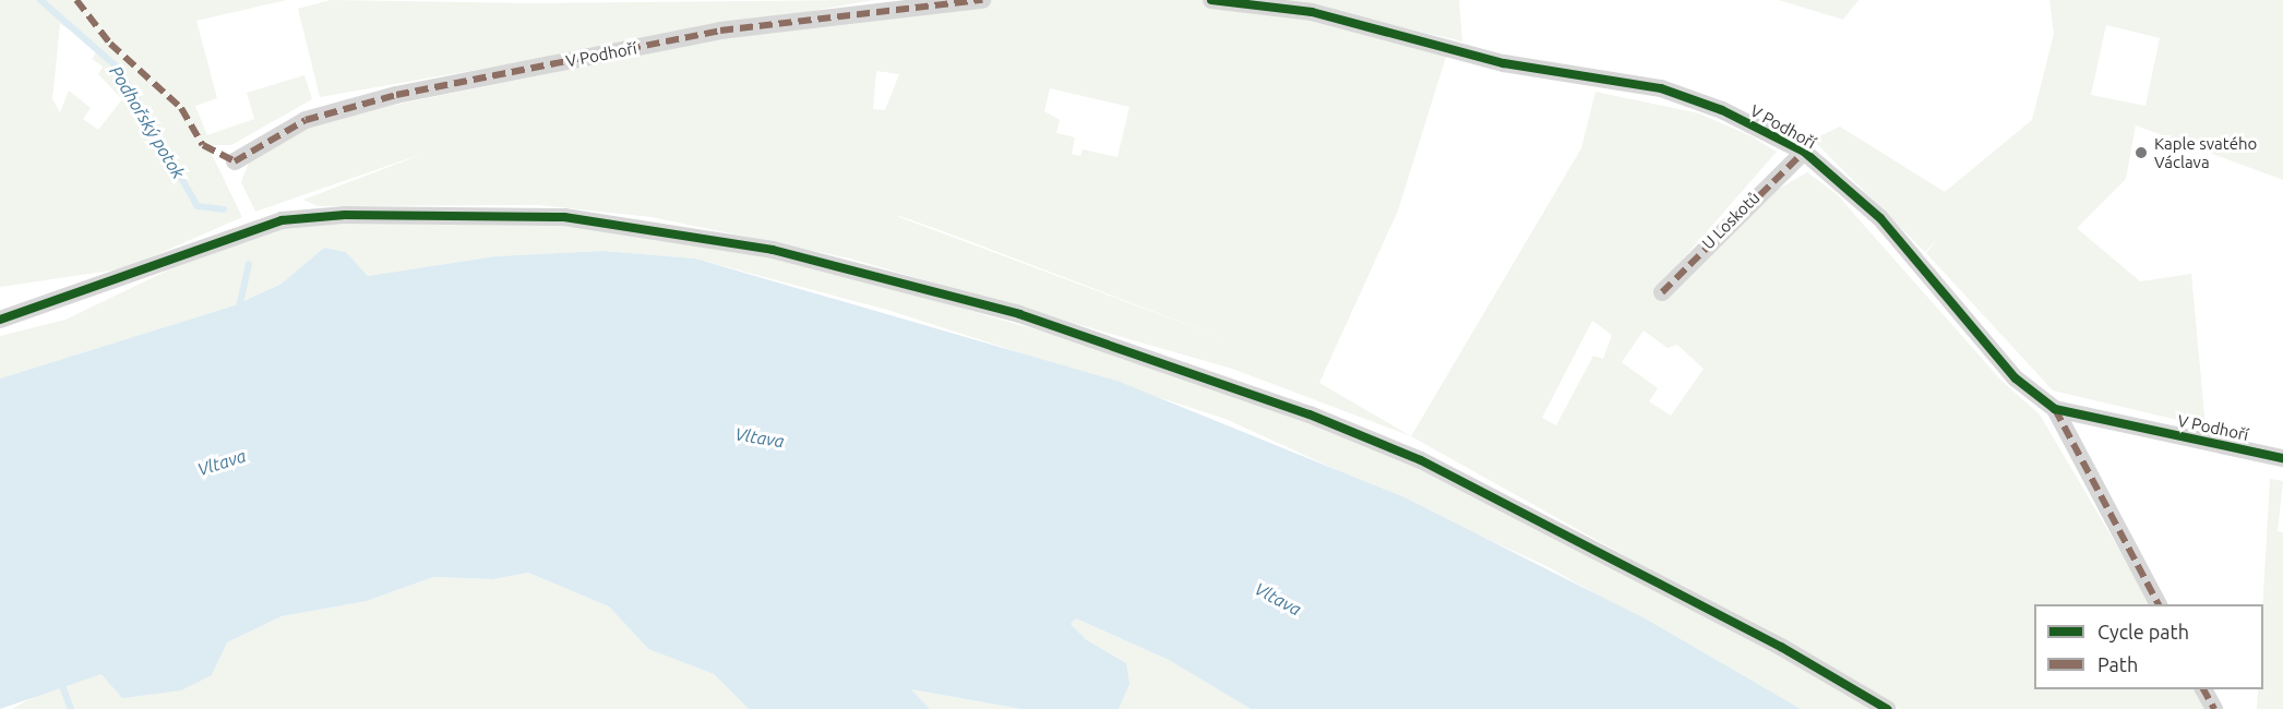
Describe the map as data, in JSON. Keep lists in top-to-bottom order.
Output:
{
  "streets": {
    "street": ["V Podhoří", "U Loskotů"]
  },
  "crossings": [
    ["V Podhoří", "U Loskotů"]
  ],
  "water": ["Podhořský potok", "Vltava"],
  "places": ["Kaple svatého Václava"],
  "legend": ["Cycle path", "Path"]
}
